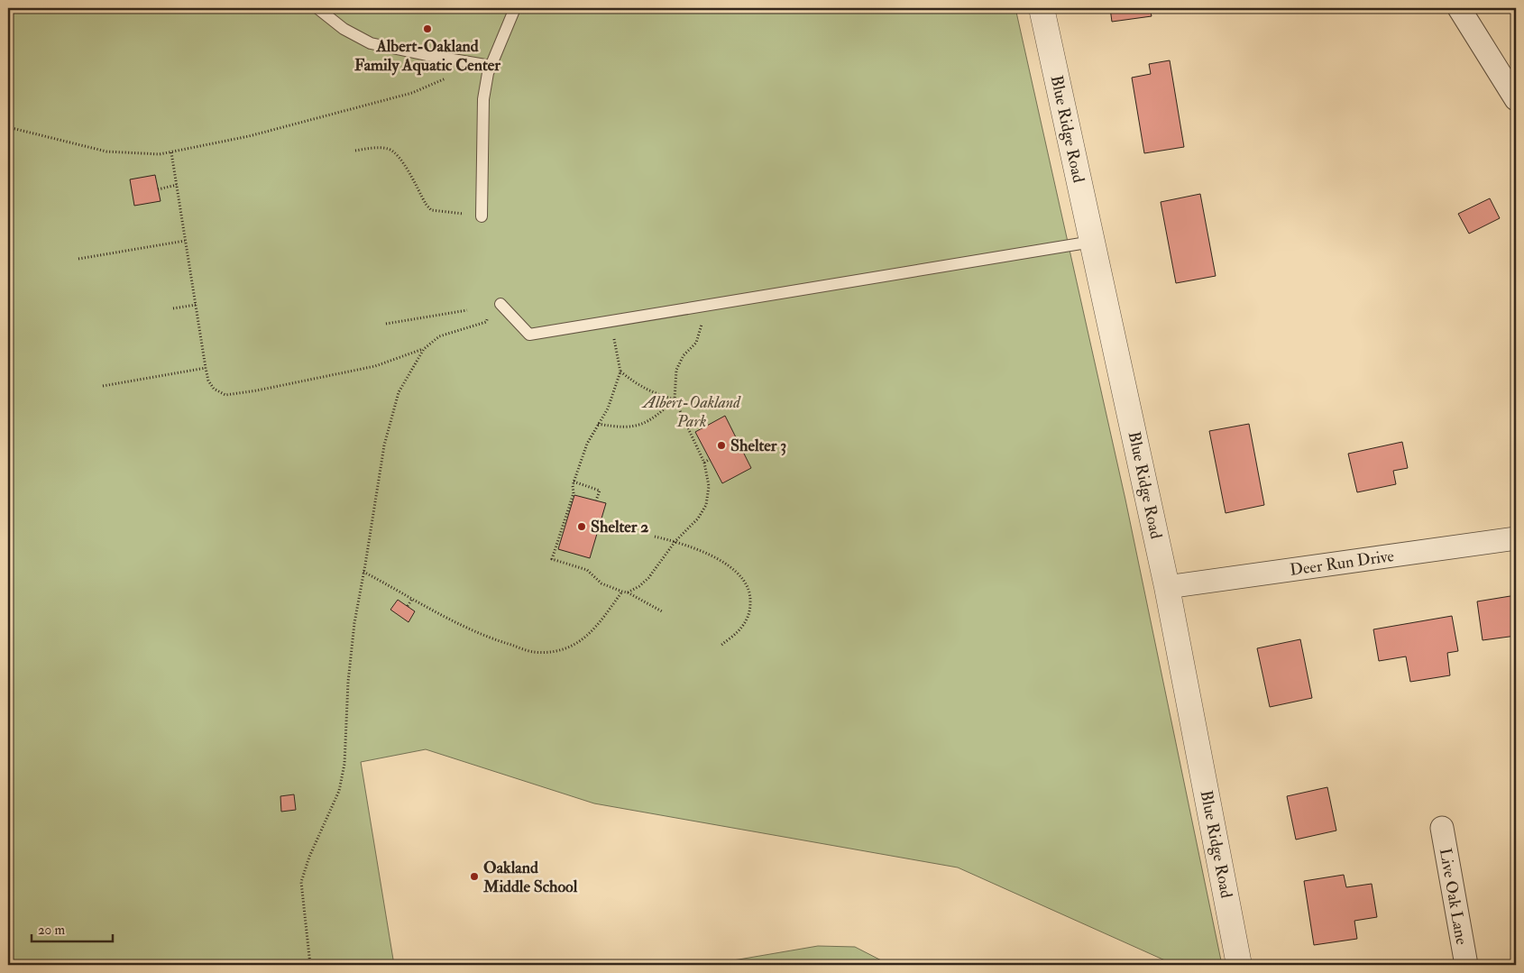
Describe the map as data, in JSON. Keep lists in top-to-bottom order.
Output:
{
  "streets": {
    "street": ["Blue Ridge Road", "Deer Run Drive", "Live Oak Lane"]
  },
  "crossings": [
    ["Blue Ridge Road", "Deer Run Drive"]
  ],
  "parks": ["Albert-Oakland Park"],
  "places": [
    "Albert-Oakland Family Aquatic Center",
    "Shelter 3",
    "Shelter 2",
    "Oakland Middle School"
  ],
  "scale_bar": "20 m"
}
